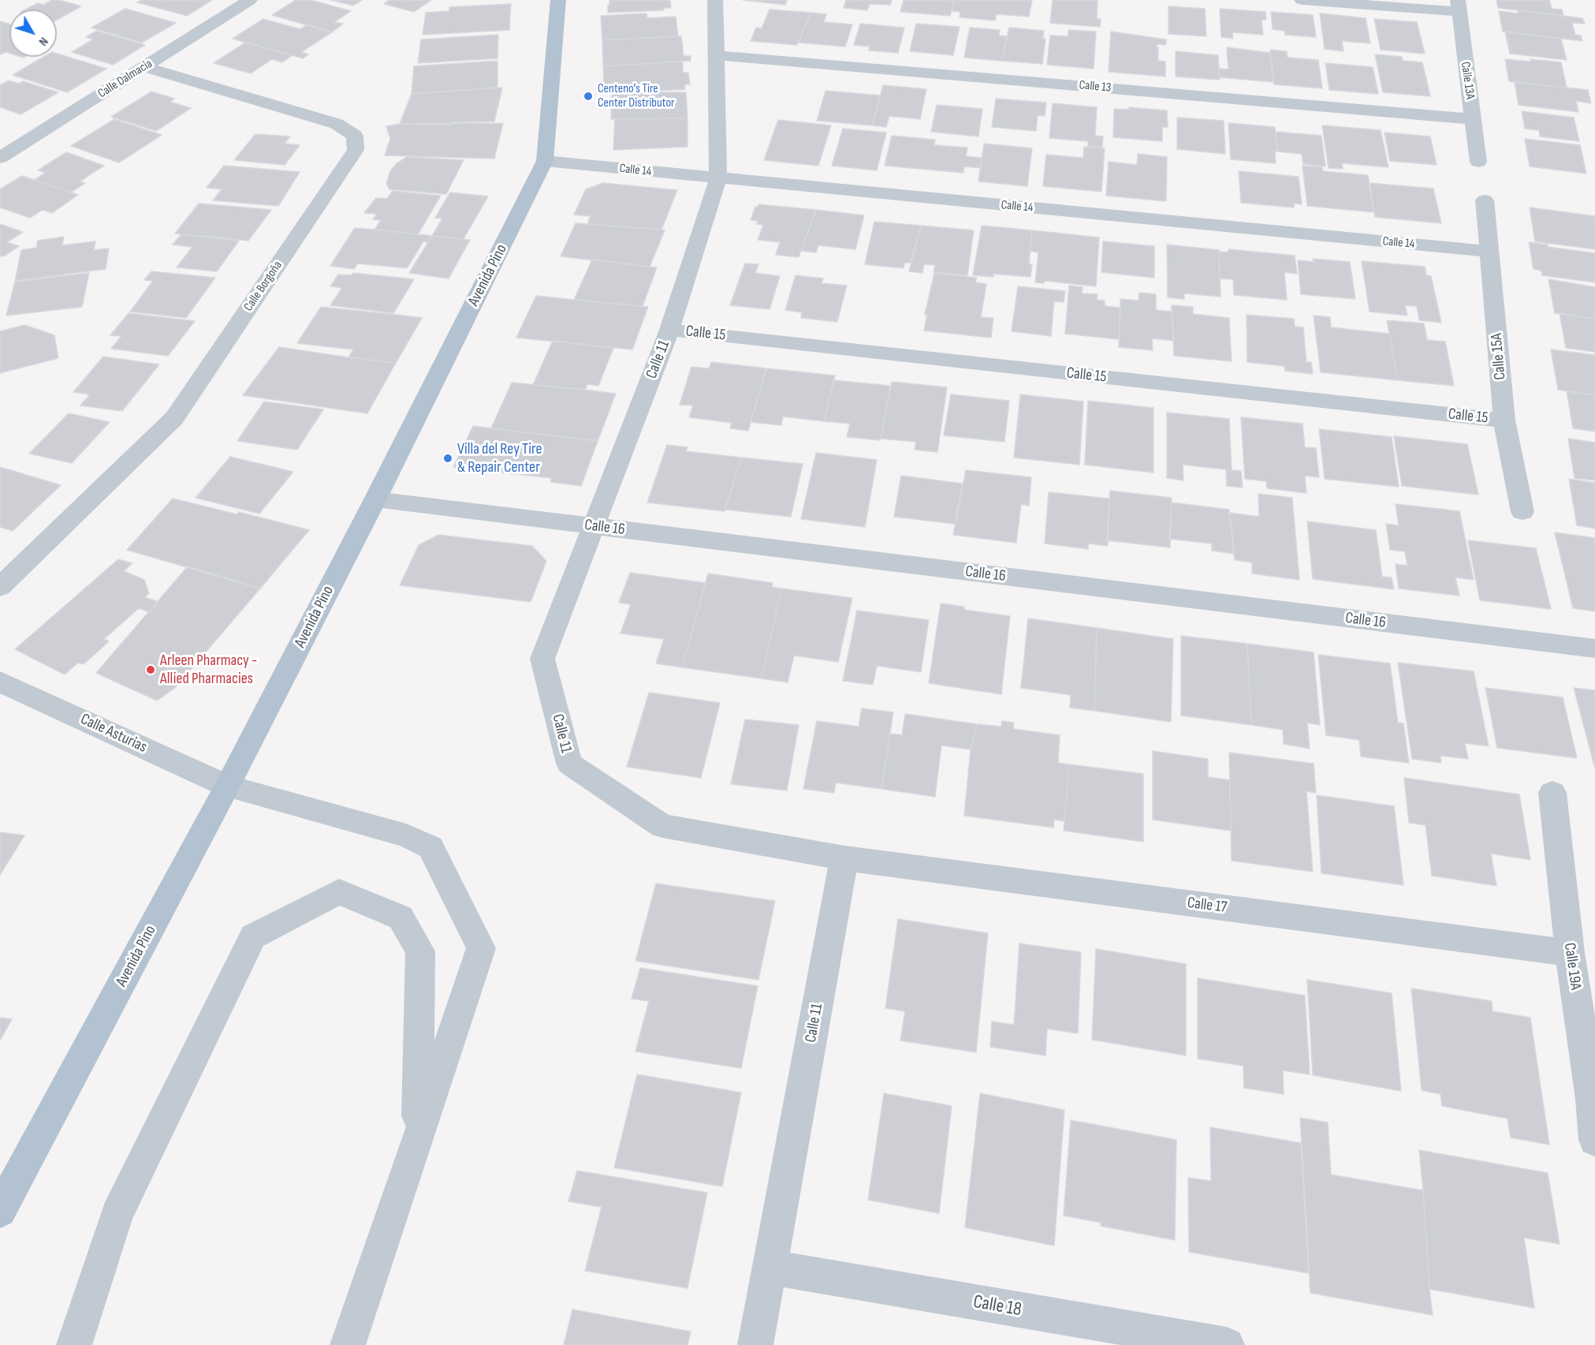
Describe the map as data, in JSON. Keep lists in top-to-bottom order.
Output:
{
  "streets": {
    "main road": ["Avenida Pino"],
    "street": [
      "Calle Dalmacia",
      "Calle 13A",
      "Calle 13",
      "Calle 14",
      "Calle Borgoña",
      "Calle 15",
      "Calle 15A",
      "Calle 11",
      "Calle 16",
      "Calle Asturias",
      "Calle 17",
      "Calle 19A",
      "Calle 18"
    ]
  },
  "crossings": [
    ["Calle Dalmacia", "Calle Borgoña"],
    ["Calle 13A", "Calle 13"],
    ["Calle 13", "Calle 11"],
    ["Calle 14", "Avenida Pino"],
    ["Calle 14", "Calle 15A"],
    ["Calle 14", "Calle 11"],
    ["Avenida Pino", "Calle 16"],
    ["Avenida Pino", "Calle Asturias"],
    ["Calle 15", "Calle 15A"],
    ["Calle 15", "Calle 11"],
    ["Calle 11", "Calle 16"],
    ["Calle 11", "Calle 17"],
    ["Calle 11", "Calle 18"],
    ["Calle 17", "Calle 19A"]
  ],
  "places": ["Centeno's Tire Center Distributor", "Villa del Rey Tire & Repair Center", "Arleen Pharmacy - Allied Pharmacies"],
  "north": "bottom right"
}
